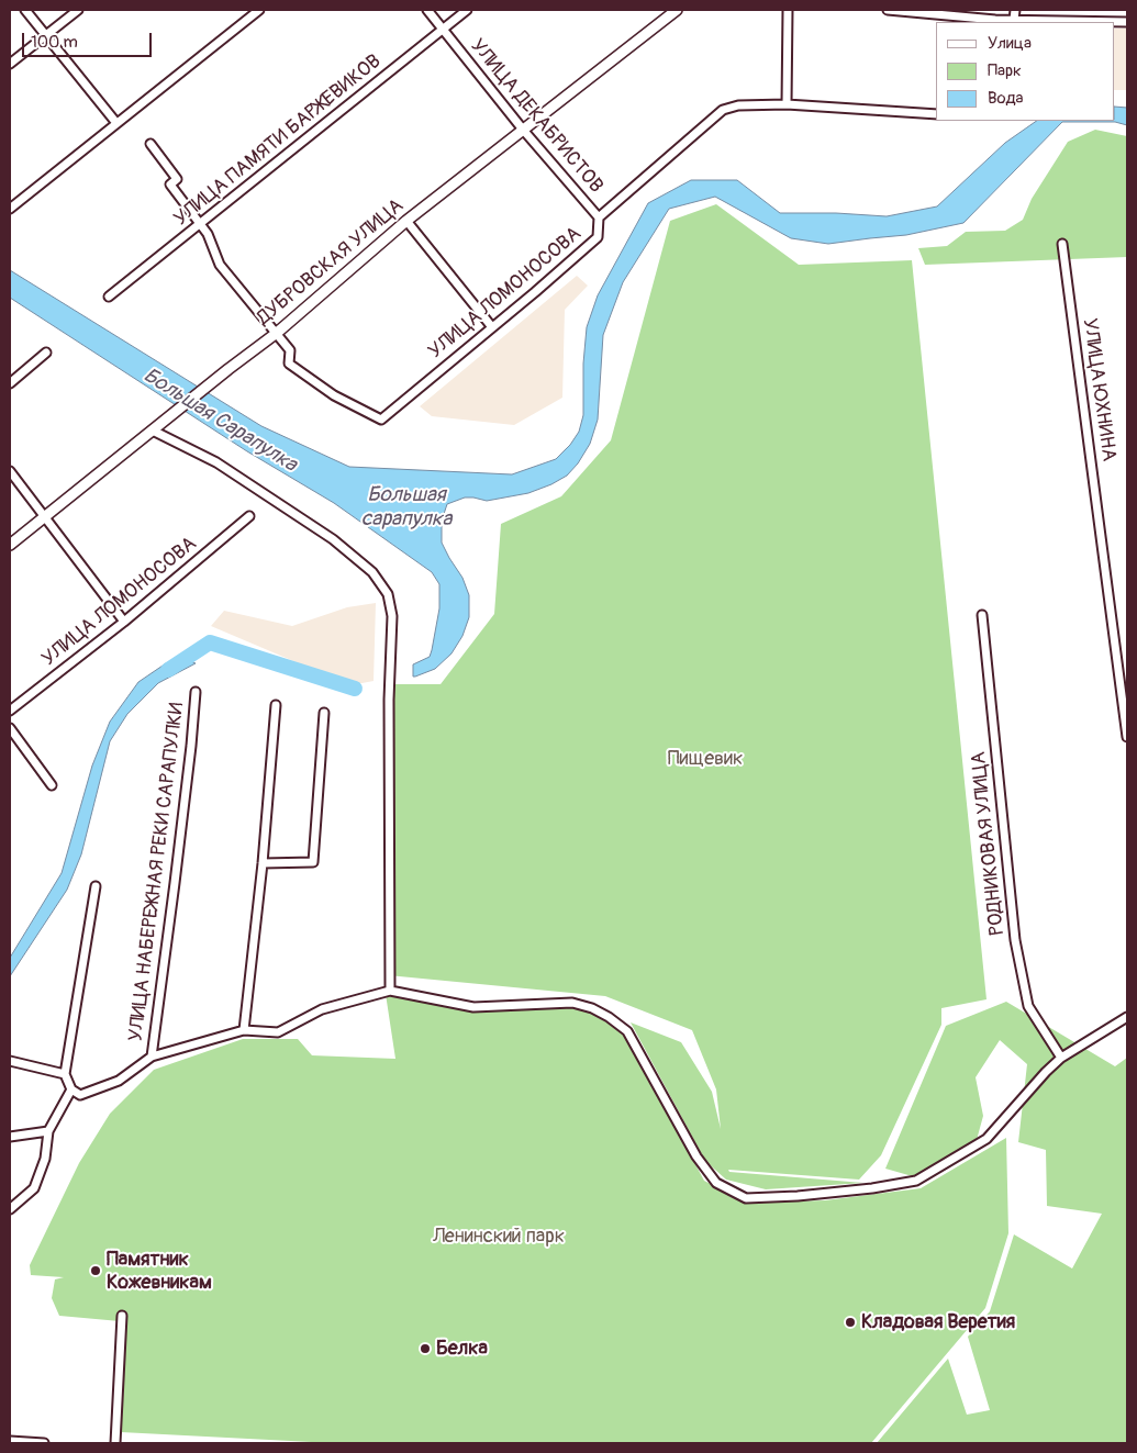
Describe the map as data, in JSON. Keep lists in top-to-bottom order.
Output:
{
  "streets": {
    "street": [
      "УЛИЦА ДЕКАБРИСТОВ",
      "УЛИЦА ПАМЯТИ БАРЖЕВИКОВ",
      "ДУБРОВСКАЯ УЛИЦА",
      "УЛИЦА ЛОМОНОСОВА",
      "УЛИЦА ЮХНИНА",
      "РОДНИКОВАЯ УЛИЦА",
      "УЛИЦА НАБЕРЕЖНАЯ РЕКИ САРАПУЛКИ"
    ]
  },
  "crossings": [
    ["УЛИЦА ДЕКАБРИСТОВ", "УЛИЦА ПАМЯТИ БАРЖЕВИКОВ"],
    ["УЛИЦА ДЕКАБРИСТОВ", "ДУБРОВСКАЯ УЛИЦА"],
    ["УЛИЦА ДЕКАБРИСТОВ", "УЛИЦА ЛОМОНОСОВА"],
    ["ДУБРОВСКАЯ УЛИЦА", "УЛИЦА ЛОМОНОСОВА"]
  ],
  "water": ["Большая Сарапулка", "Большая сарапулка"],
  "parks": ["Пищевик", "Ленинский парк"],
  "places": ["Памятник Кожевникам", "Кладовая Веретия", "Белка"],
  "legend": ["Улица", "Парк", "Вода"],
  "scale_bar": "100 m"
}
